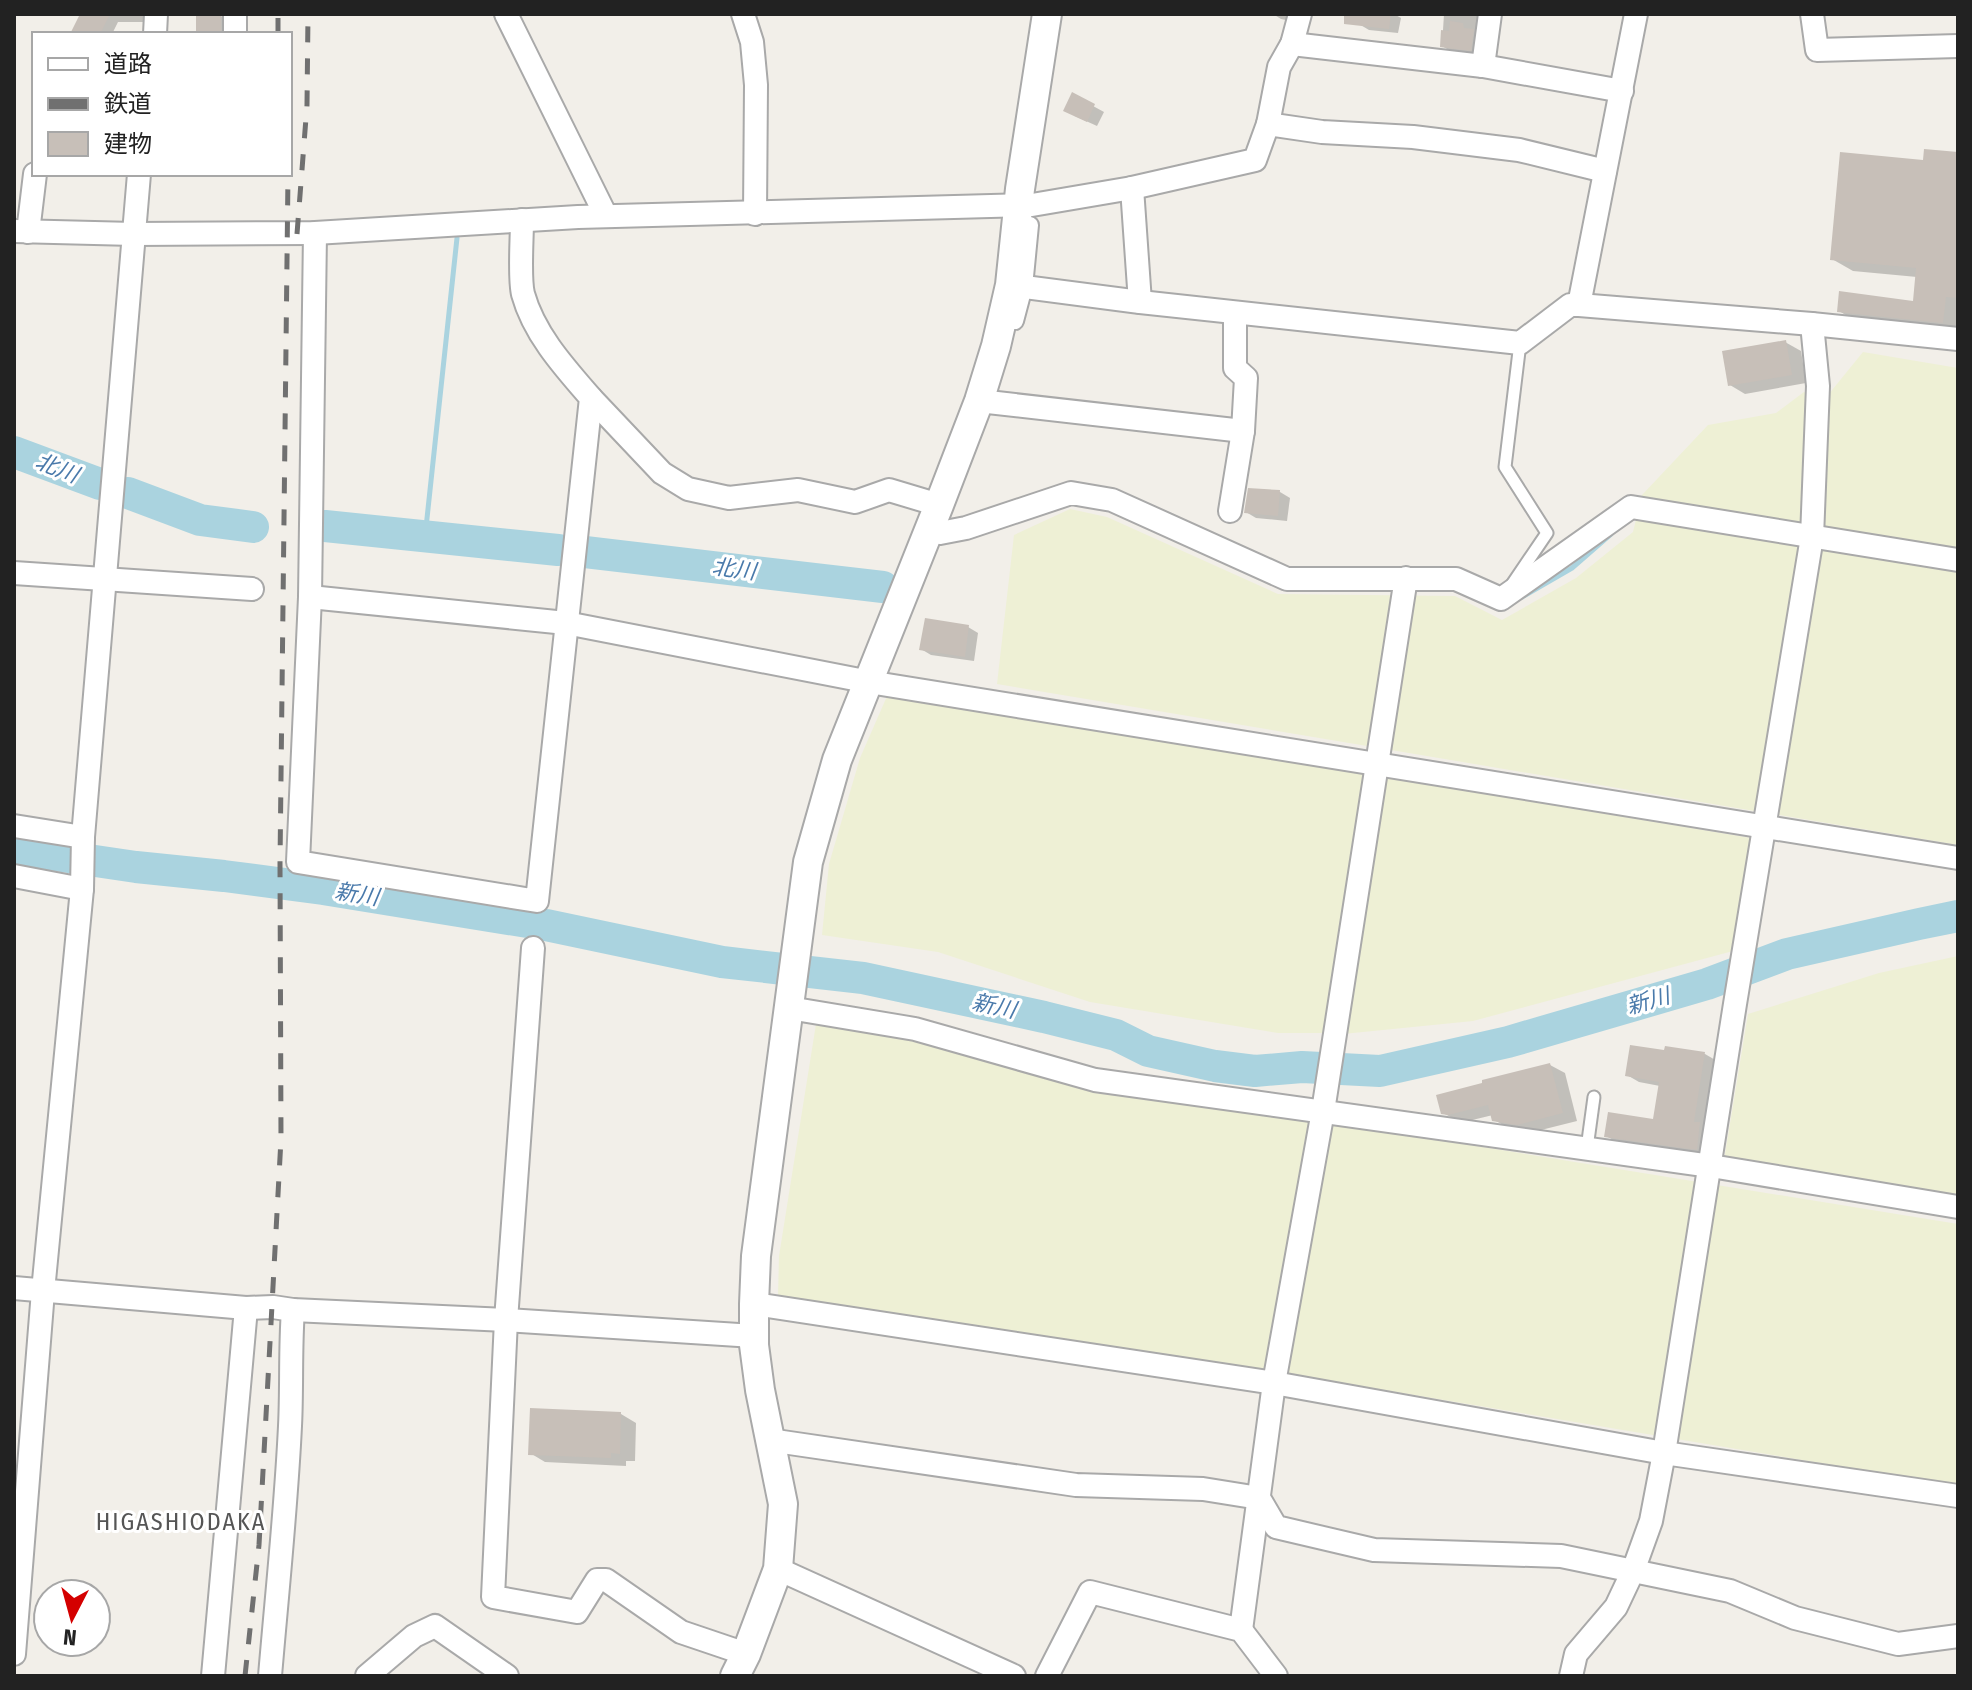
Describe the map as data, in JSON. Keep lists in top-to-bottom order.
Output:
{
  "districts": ["HIGASHIODAKA"],
  "water": ["北川", "新川"],
  "legend": ["道路", "鉄道", "建物"],
  "north": "bottom"
}
